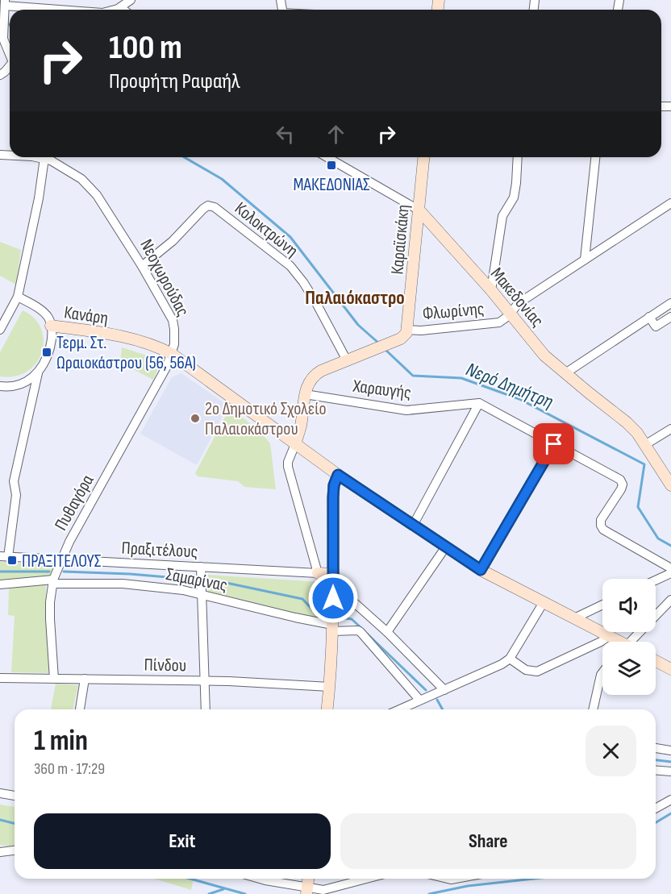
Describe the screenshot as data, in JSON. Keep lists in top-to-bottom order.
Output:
{
  "streets": {
    "street": [
      "Κολοκτρώνη",
      "Καραϊσκάκη",
      "Νεοχωρούδας",
      "Μακεδονίας",
      "Φλωρίνης",
      "Κανάρη",
      "Χαραυγής",
      "Πυθαγόρα",
      "Πραξιτέλους",
      "Σαμαρίνας",
      "Πίνδου"
    ]
  },
  "crossings": [
    ["Κολοκτρώνη", "Νεοχωρούδας"],
    ["Κολοκτρώνη", "Φλωρίνης"],
    ["Καραϊσκάκη", "Μακεδονίας"],
    ["Καραϊσκάκη", "Φλωρίνης"],
    ["Νεοχωρούδας", "Κανάρη"],
    ["Νεοχωρούδας", "Πυθαγόρα"],
    ["Μακεδονίας", "Φλωρίνης"],
    ["Φλωρίνης", "Χαραυγής"],
    ["Κανάρη", "Πυθαγόρα"],
    ["Πυθαγόρα", "Πραξιτέλους"],
    ["Πυθαγόρα", "Σαμαρίνας"],
    ["Πυθαγόρα", "Πίνδου"]
  ],
  "districts": ["Παλαιόκαστρο"],
  "water": ["Νερό Δημήτρη"],
  "places": {
    "transit": ["ΜΑΚΕΔΟΝΙΑΣ", "Τερμ. Στ. Ωραιοκάστρου (56, 56Α)", "ΠΡΑΞΙΤΕΛΟΥΣ"],
    "other": ["2ο Δημοτικό Σχολείο Παλαιοκάστρου"]
  },
  "page": {
    "turn": ["100 m", "Προφήτη Ραφαήλ"],
    "heading": ["1 min", "360 m · 17:29"],
    "buttons": ["Exit", "Share"]
  }
}
